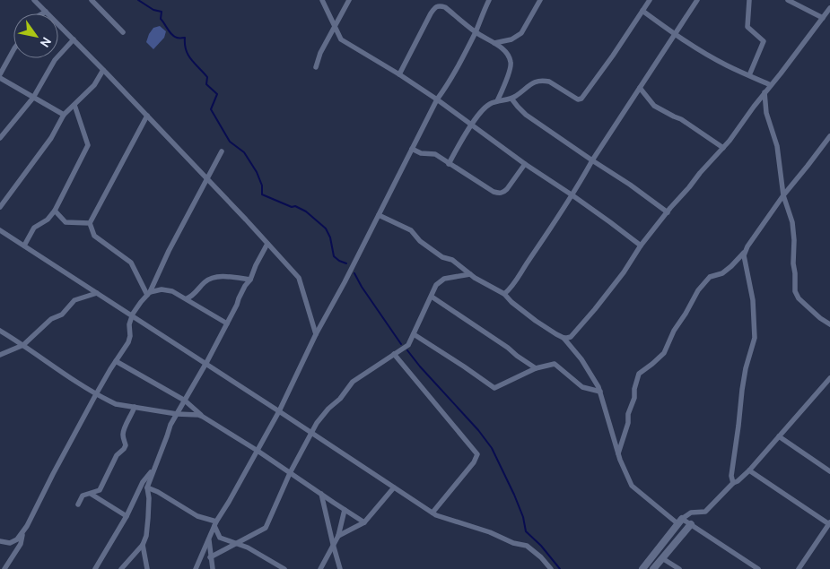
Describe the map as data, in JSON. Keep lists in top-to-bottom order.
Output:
{
  "north": "bottom right"
}
